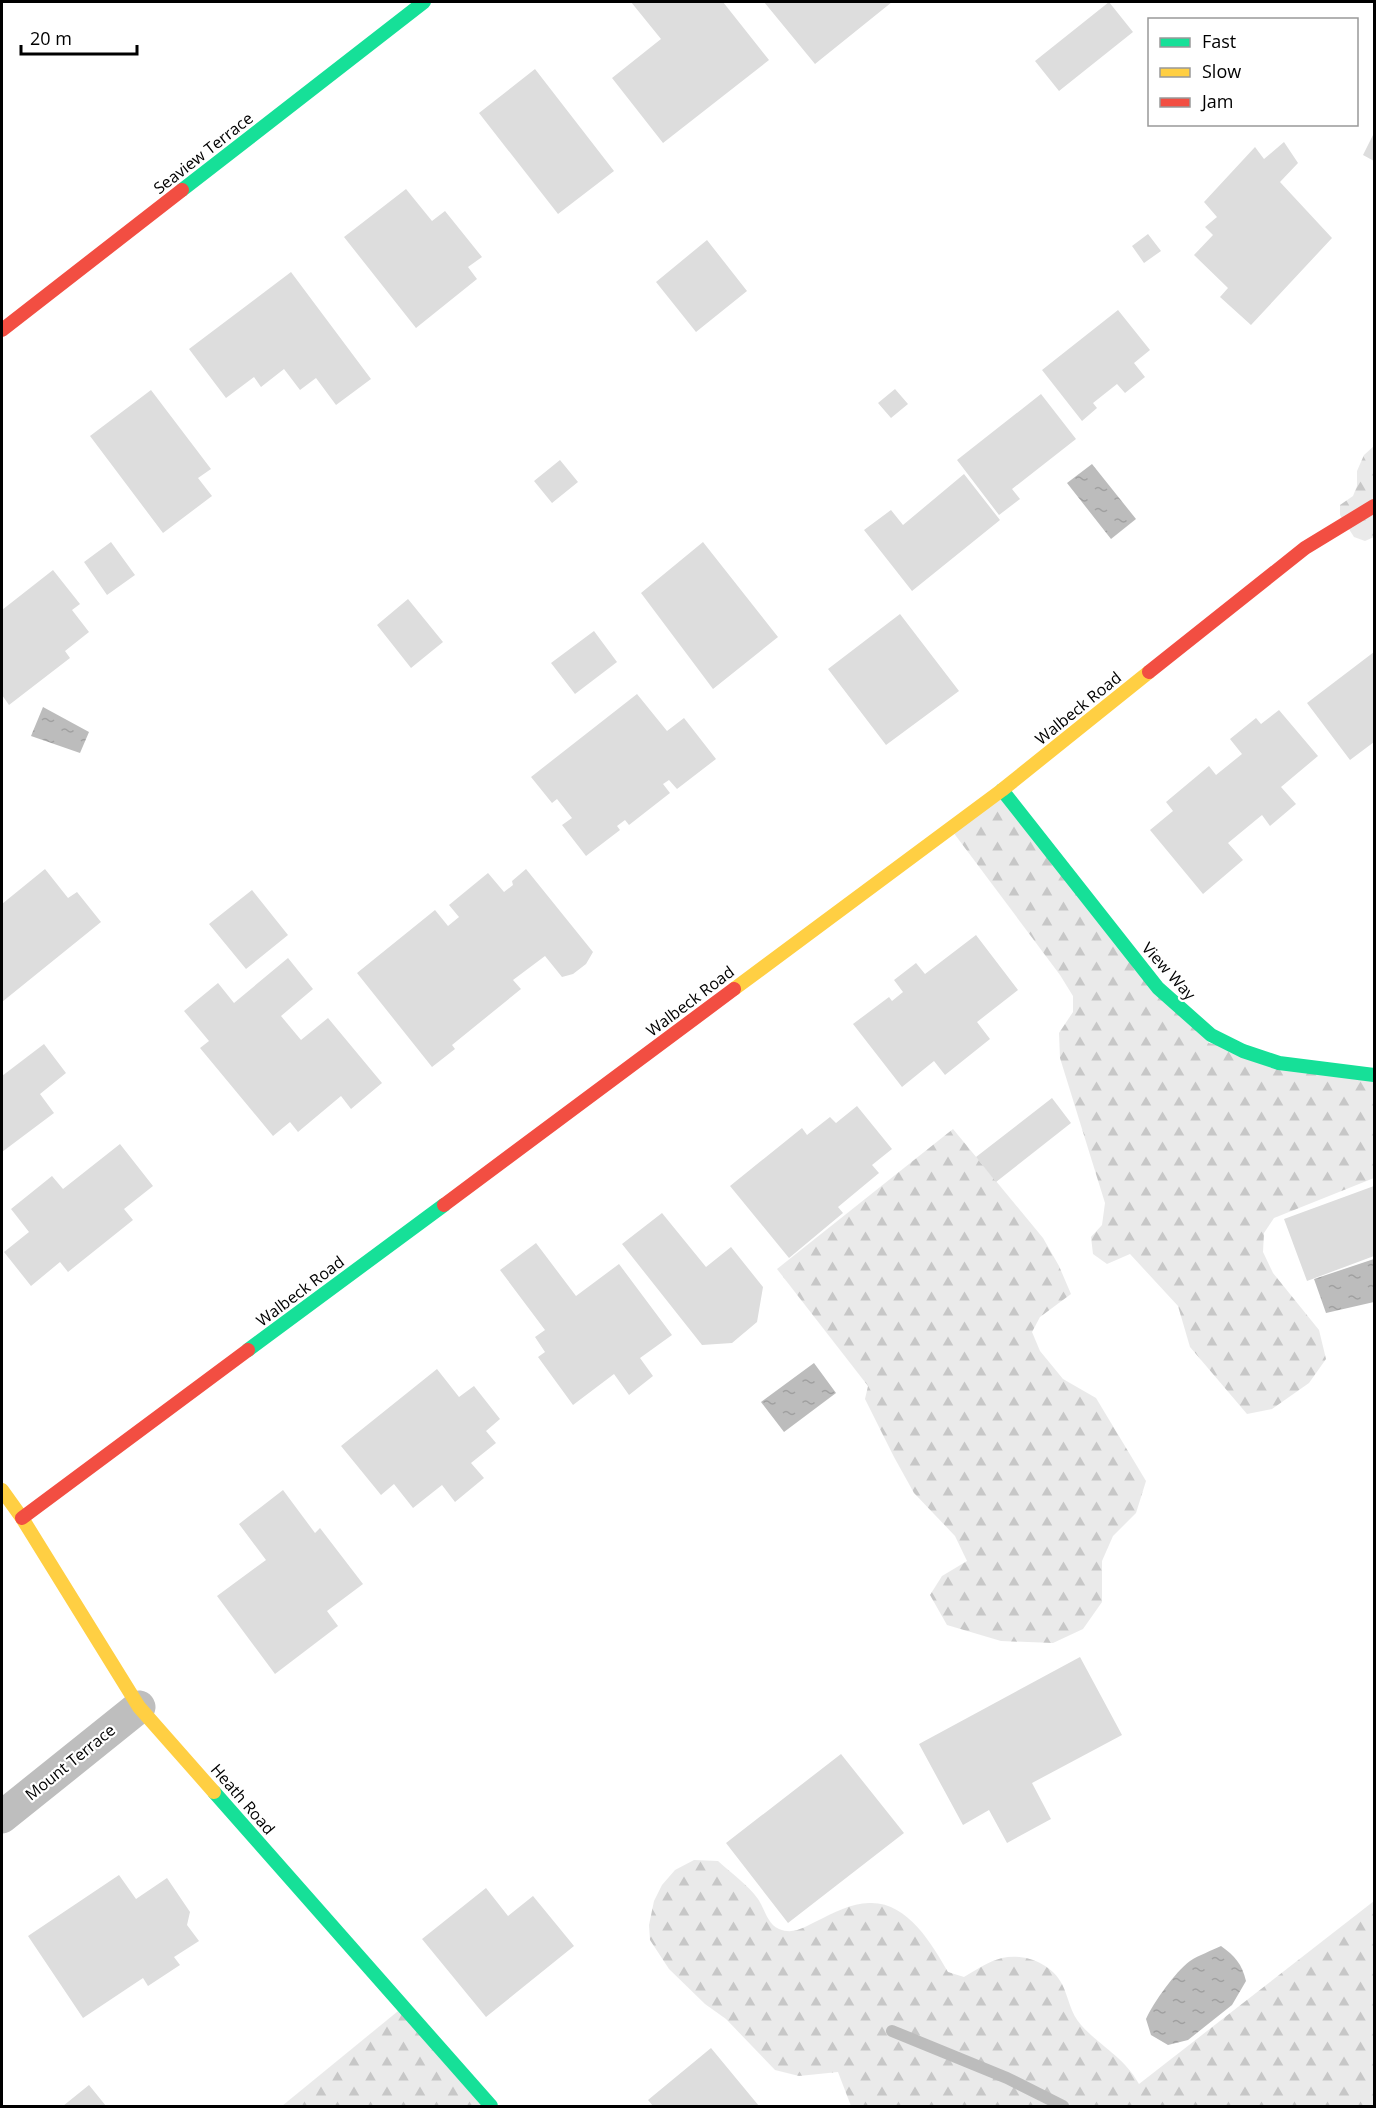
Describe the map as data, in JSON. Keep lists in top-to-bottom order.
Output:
{
  "streets": {
    "street": [
      "Seaview Terrace",
      "Walbeck Road",
      "View Way",
      "Mount Terrace",
      "Heath Road"
    ]
  },
  "crossings": [
    ["Walbeck Road", "View Way"],
    ["Walbeck Road", "Heath Road"],
    ["Mount Terrace", "Heath Road"]
  ],
  "legend": ["Fast", "Slow", "Jam"],
  "scale_bar": "20 m"
}
